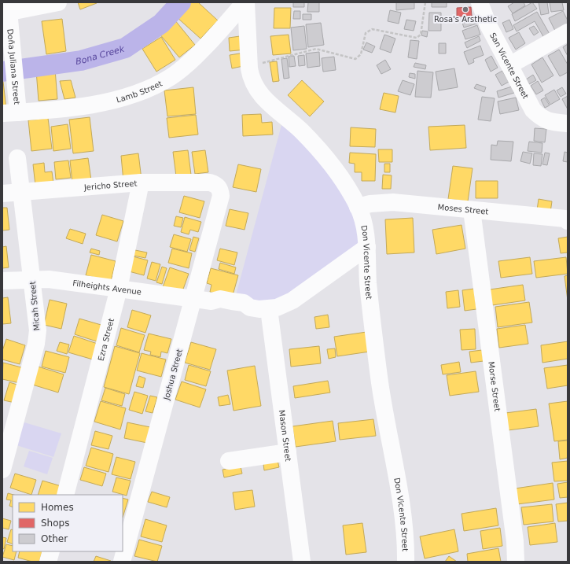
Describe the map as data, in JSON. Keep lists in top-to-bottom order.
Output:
{
  "streets": {
    "street": [
      "San Vicente Street",
      "Doña Juliana Street",
      "Lamb Street",
      "Jericho Street",
      "Moses Street",
      "Don Vicente Street",
      "Filheights Avenue",
      "Micah Street",
      "Ezra Street",
      "Joshua Street",
      "Morse Street",
      "Mason Street"
    ]
  },
  "crossings": [
    ["Doña Juliana Street", "Lamb Street"],
    ["Lamb Street", "Don Vicente Street"],
    ["Jericho Street", "Micah Street"],
    ["Jericho Street", "Ezra Street"],
    ["Jericho Street", "Joshua Street"],
    ["Moses Street", "Don Vicente Street"],
    ["Moses Street", "Morse Street"],
    ["Don Vicente Street", "Filheights Avenue"],
    ["Filheights Avenue", "Micah Street"],
    ["Filheights Avenue", "Ezra Street"],
    ["Filheights Avenue", "Joshua Street"],
    ["Filheights Avenue", "Mason Street"]
  ],
  "water": ["Bona Creek"],
  "places": ["Rosa's Arsthetic"],
  "legend": ["Homes", "Shops", "Other"]
}
